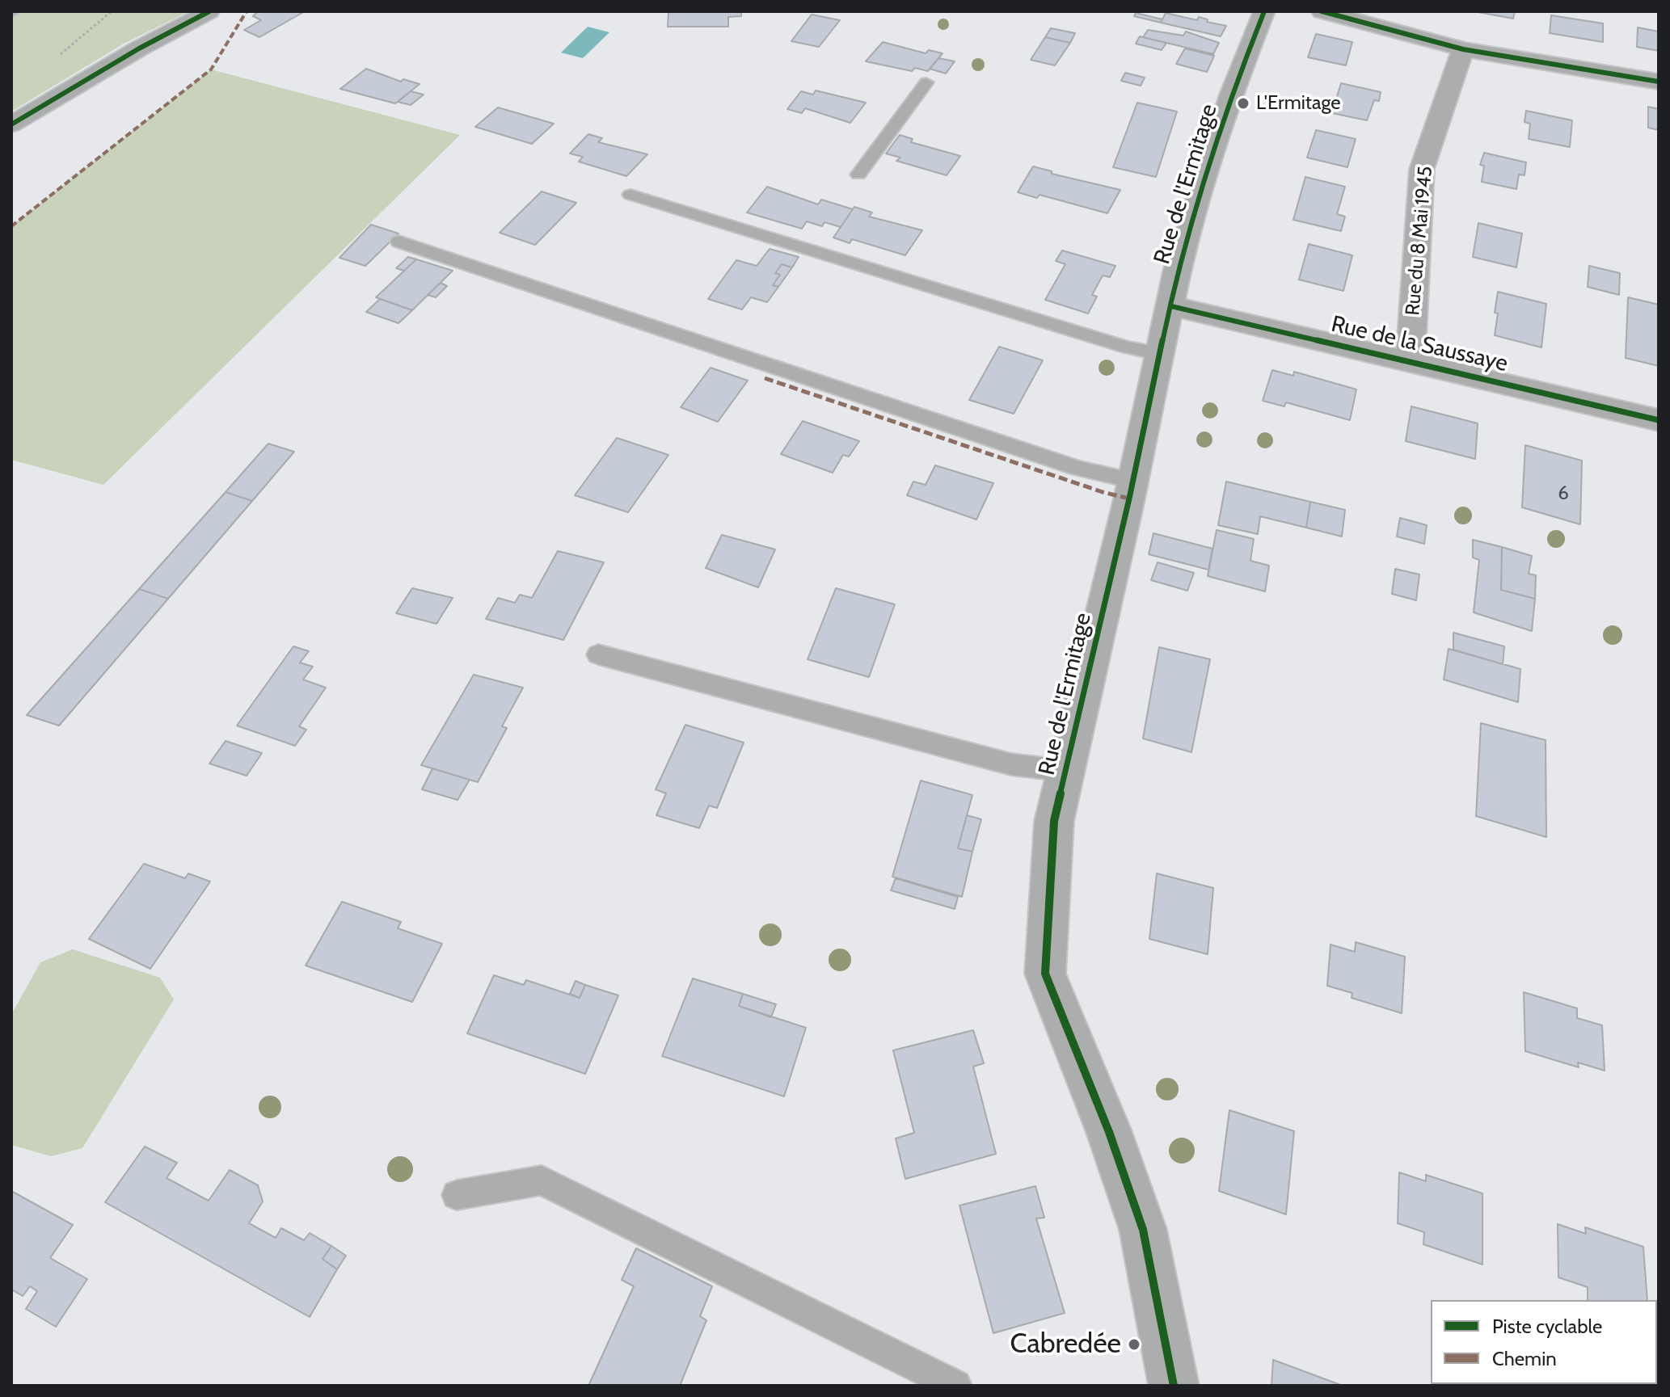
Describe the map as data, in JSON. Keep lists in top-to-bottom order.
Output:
{
  "streets": {
    "street": ["Rue de l'Ermitage", "Rue du 8 Mai 1945", "Rue de la Saussaye"]
  },
  "crossings": [
    ["Rue de l'Ermitage", "Rue de la Saussaye"],
    ["Rue du 8 Mai 1945", "Rue de la Saussaye"]
  ],
  "places": ["L'Ermitage", "Cabredée"],
  "house_numbers": ["6"],
  "legend": ["Piste cyclable", "Chemin"]
}
